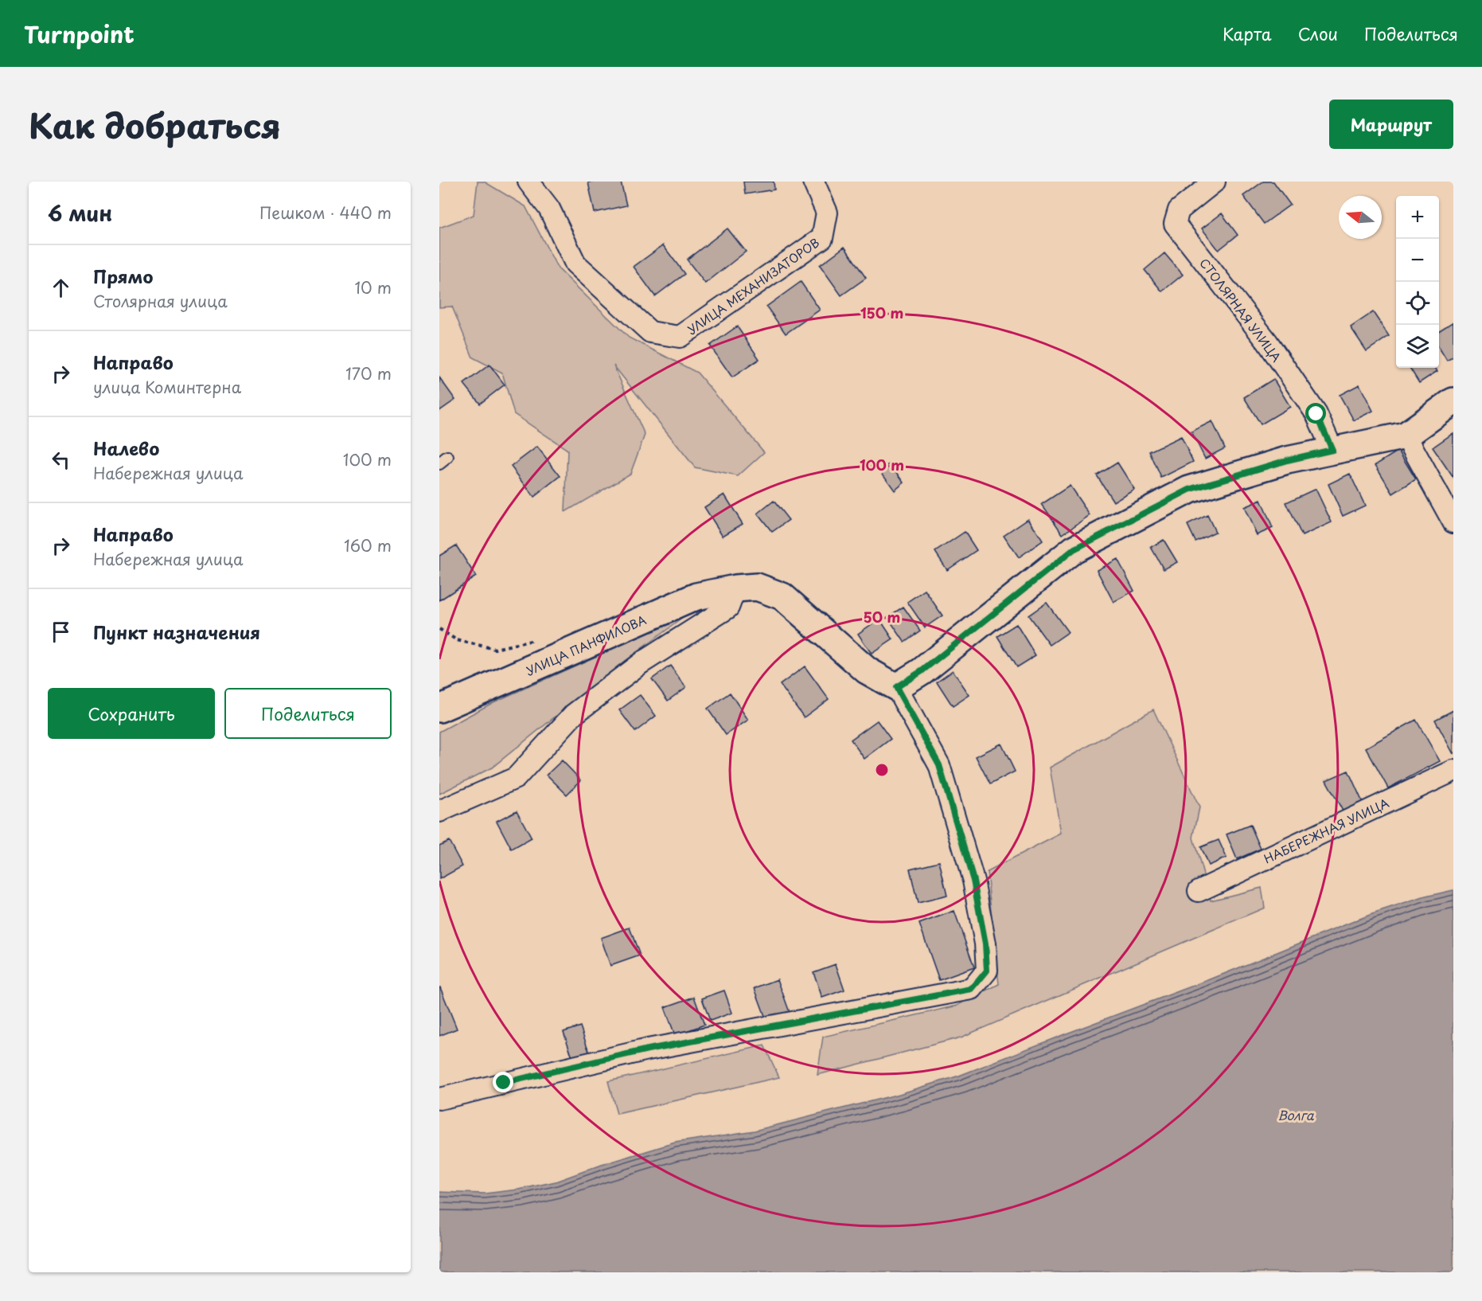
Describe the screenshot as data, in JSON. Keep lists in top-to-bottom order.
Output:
{
  "streets": {
    "street": [
      "УЛИЦА МЕХАНИЗАТОРОВ",
      "СТОЛЯРНАЯ УЛИЦА",
      "УЛИЦА ПАНФИЛОВА",
      "НАБЕРЕЖНАЯ УЛИЦА"
    ]
  },
  "water": ["Волга"],
  "north": "left",
  "page": {
    "header": "Turnpoint",
    "nav": ["Карта", "Слои", "Поделиться"],
    "title": "Как добраться",
    "buttons": [
      "Маршрут",
      ["Сохранить", "Поделиться"]
    ],
    "heading": ["6 мин", "Пешком · 440 m"],
    "map_buttons": ["+", "−"],
    "list": [
      ["Прямо", "Столярная улица", "10 m"],
      ["Направо", "улица Коминтерна", "170 m"],
      ["Налево", "Набережная улица", "100 m"],
      ["Направо", "Набережная улица", "160 m"],
      "Пункт назначения"
    ]
  },
  "rings": ["150 m", "100 m", "50 m"]
}
